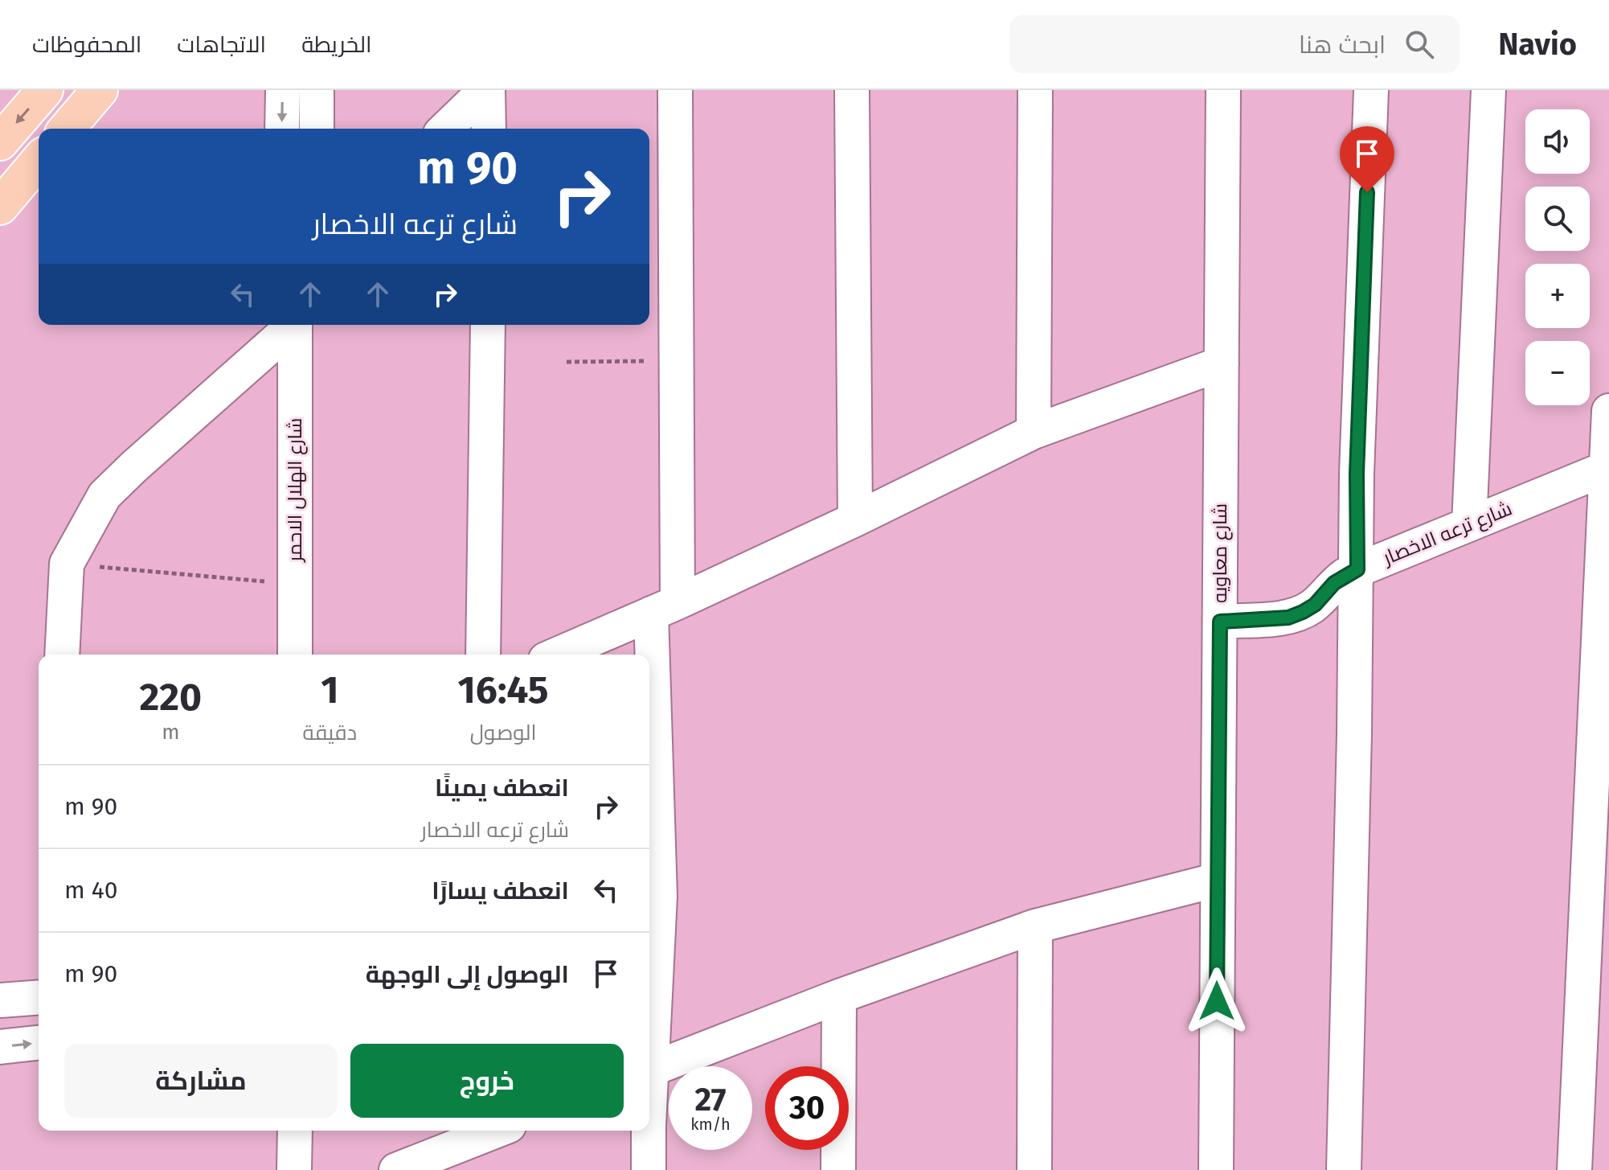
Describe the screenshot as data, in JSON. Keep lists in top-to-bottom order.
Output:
{
  "streets": {
    "street": ["شارع الهلال الاحمر", "شارع ترعه الاخصار", "شارع معاويه"]
  },
  "crossings": [
    ["شارع ترعه الاخصار", "شارع معاويه"]
  ],
  "page": {
    "header": "Navio",
    "search": "ابحث هنا",
    "nav": ["الخريطة", "الاتجاهات", "المحفوظات"],
    "map_buttons": ["+", "−"],
    "turn": ["90 m", "شارع ترعه الاخصار"],
    "eta": [
      "16:45",
      "الوصول",
      "1",
      "دقيقة",
      "220",
      "m"
    ],
    "list": [
      {
        "name": "انعطف يمينًا",
        "note": "شارع ترعه الاخصار",
        "value": "90 m"
      },
      {
        "name": "انعطف يسارًا",
        "value": "40 m"
      },
      {
        "name": "الوصول إلى الوجهة",
        "value": "90 m"
      }
    ],
    "buttons": ["خروج", "مشاركة"],
    "speed": "27 km/h",
    "limit": "30"
  }
}
